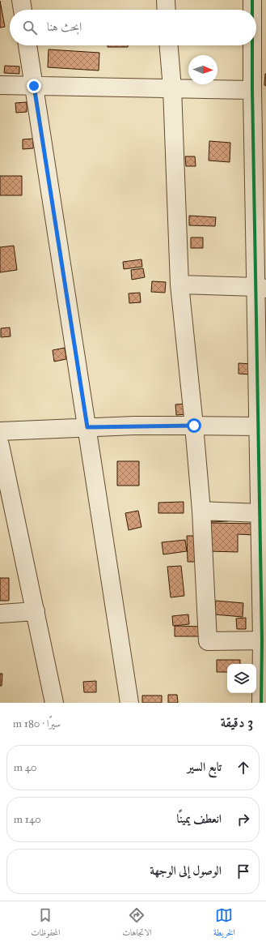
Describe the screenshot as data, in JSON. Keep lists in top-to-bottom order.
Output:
{
  "north": "right",
  "page": {
    "search": "ابحث هنا",
    "heading": ["3 دقيقة", "سيرًا · 180 m"],
    "list": [
      ["تابع السير", "40 m"],
      ["انعطف يمينًا", "140 m"],
      "الوصول إلى الوجهة"
    ],
    "nav": ["الخريطة", "الاتجاهات", "المحفوظات"]
  }
}
